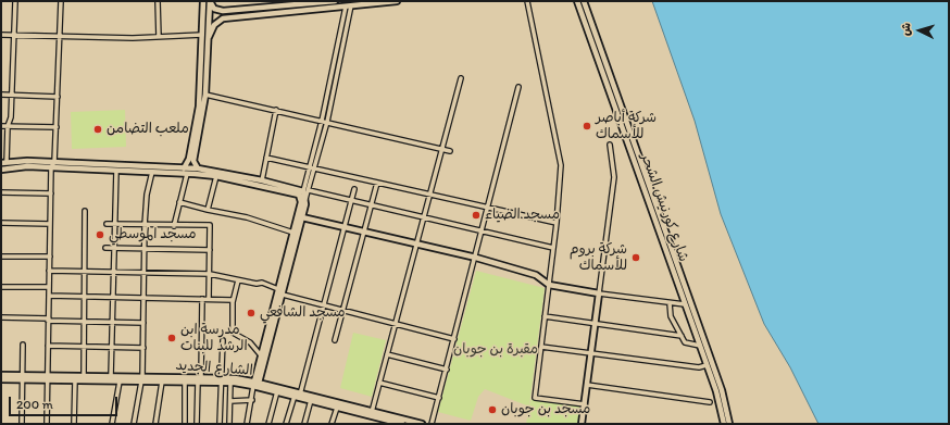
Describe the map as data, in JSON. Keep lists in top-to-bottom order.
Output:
{
  "streets": {
    "street": ["شارع كورنيش الشحر", "الشارع الجديد"]
  },
  "parks": ["مقبرة بن جوبان"],
  "places": [
    "شركة أباصر للأسماك",
    "ملعب التضامن",
    "مسجد الضياء",
    "مسجد الموسطي",
    "شركة بروم للأسماك",
    "مسجد الشافعي",
    "مدرسة ابن الرشد للبنات",
    "مسجد بن جوبان"
  ],
  "scale_bar": "200 m",
  "north": "left"
}
